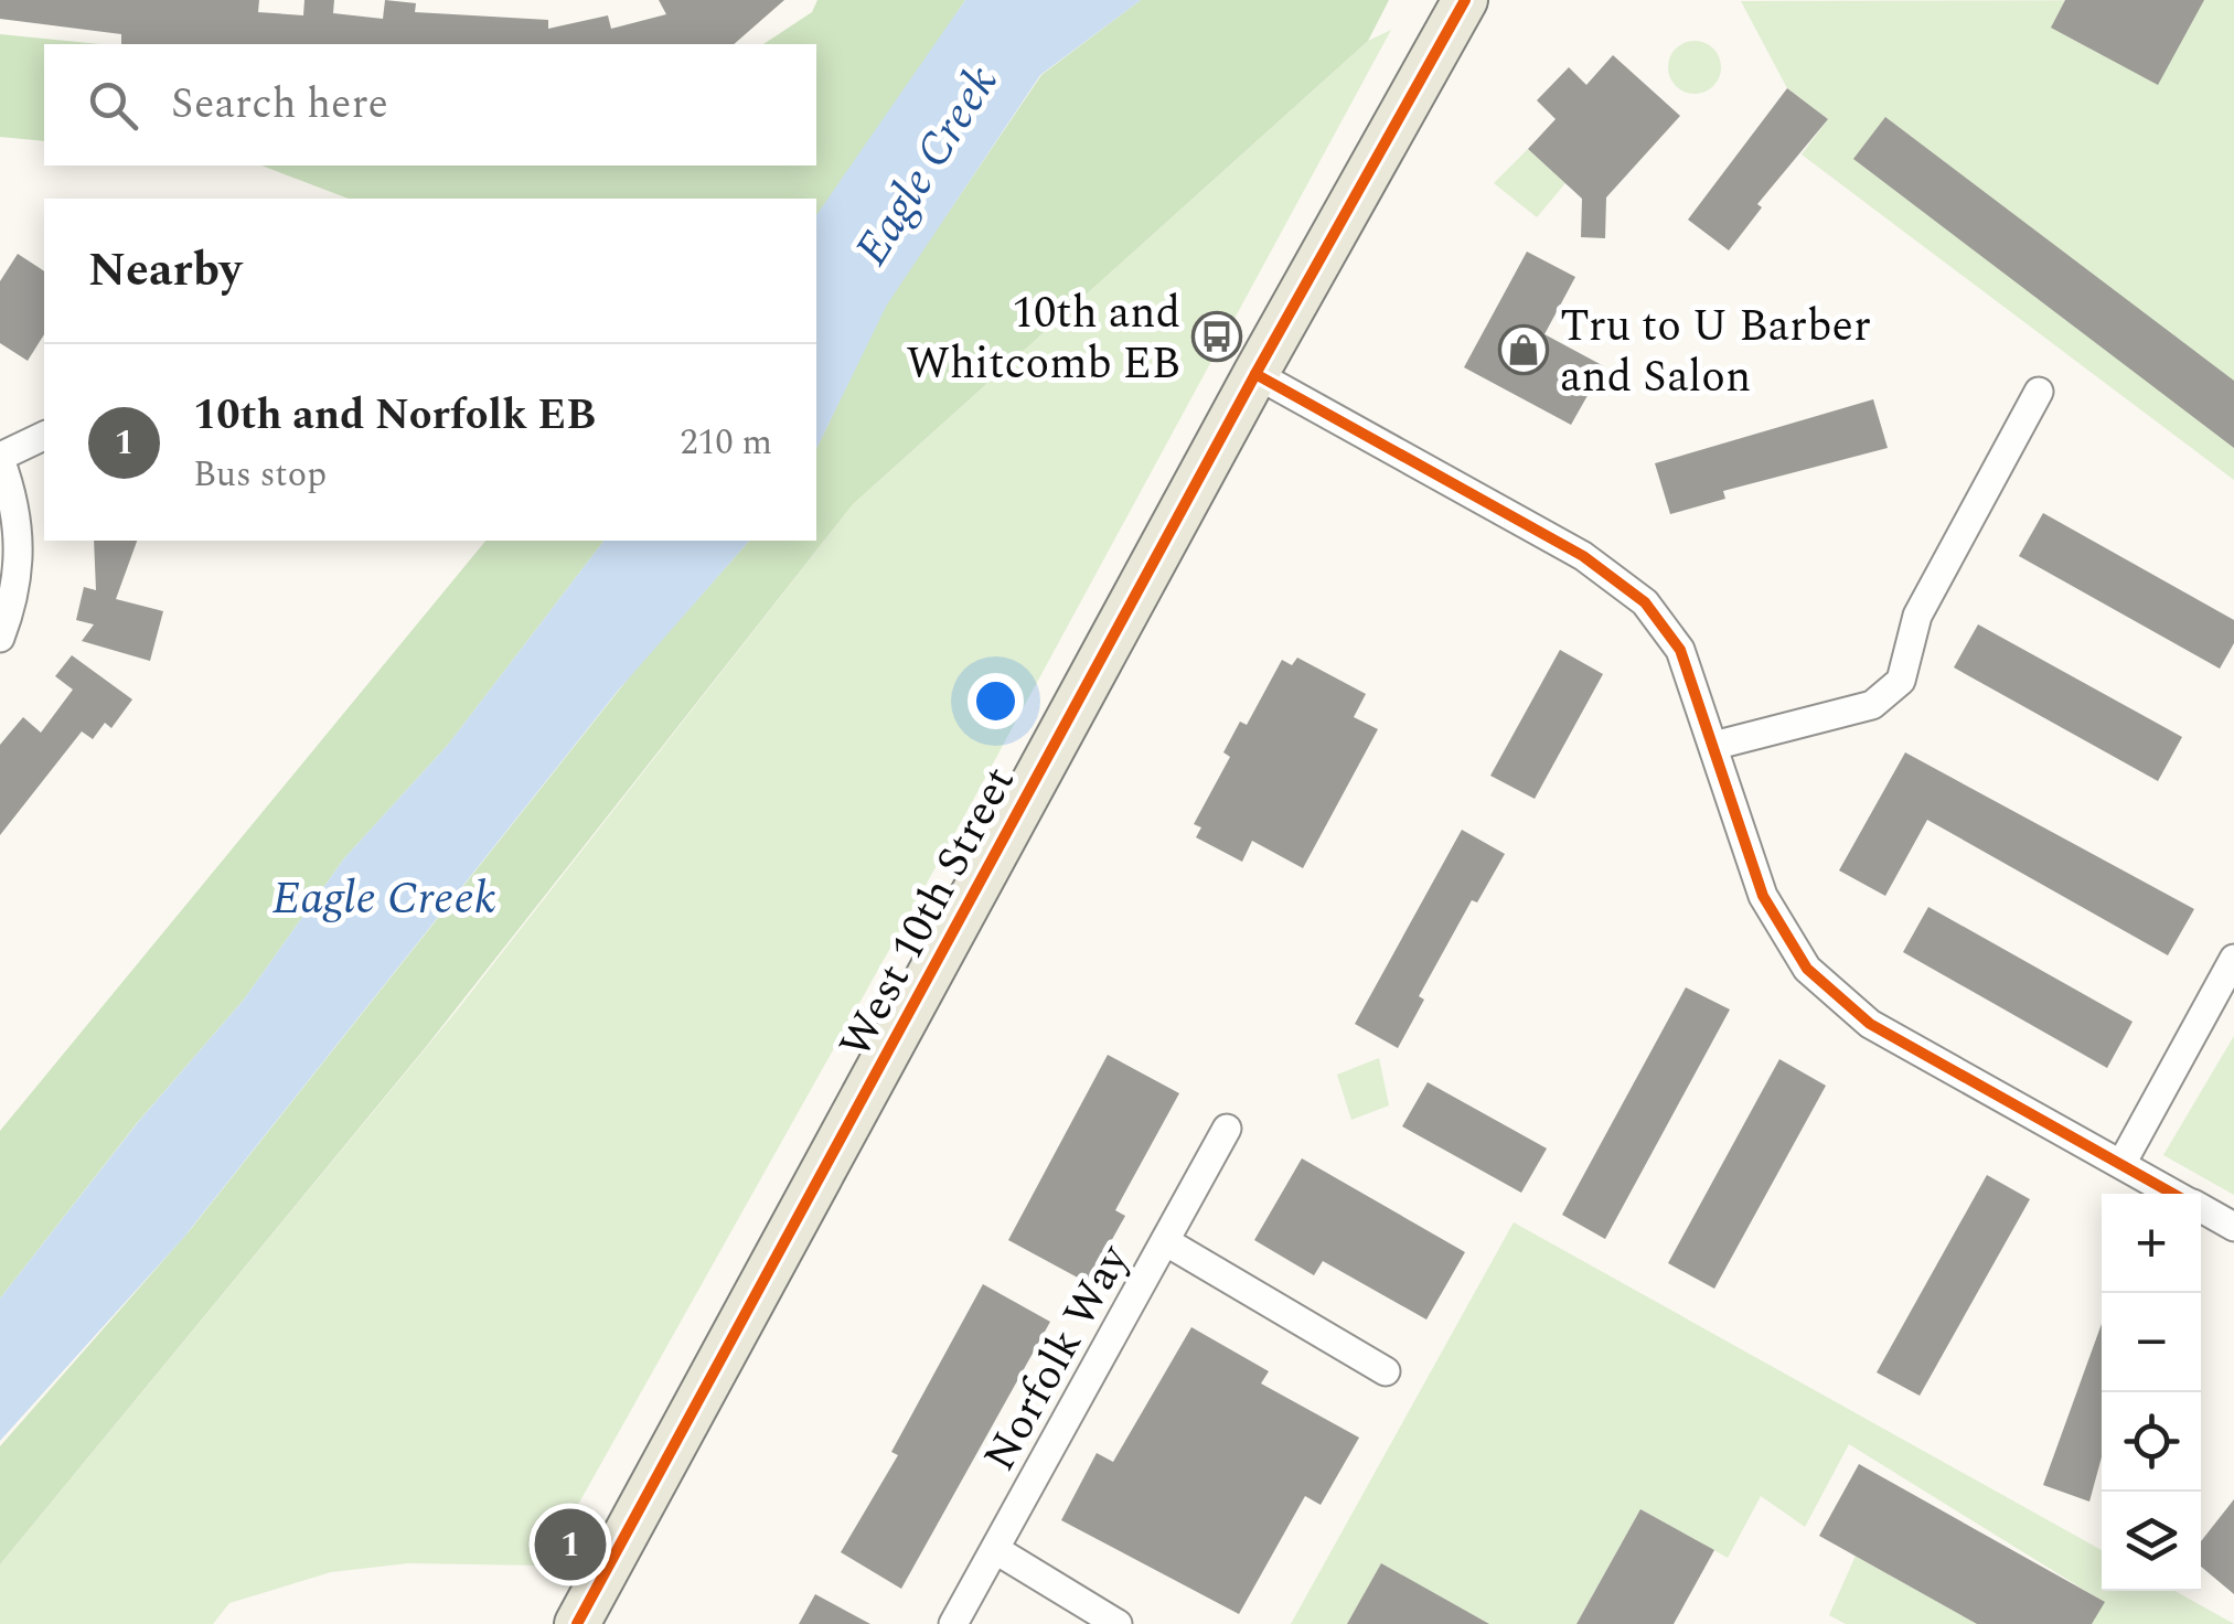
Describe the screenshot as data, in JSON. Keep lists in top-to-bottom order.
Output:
{
  "streets": {
    "main road": ["West 10th Street"],
    "street": ["Norfolk Way"]
  },
  "water": ["Eagle Creek"],
  "places": {
    "bus stop": ["10th and Whitcomb EB"],
    "shop": ["Tru to U Barber and Salon"]
  },
  "page": {
    "search": "Search here",
    "heading": "Nearby",
    "list": [
      {
        "mark": "1",
        "name": "10th and Norfolk EB",
        "note": "Bus stop",
        "value": "210 m"
      }
    ],
    "map_buttons": ["+", "−"],
    "pins": "1"
  }
}
